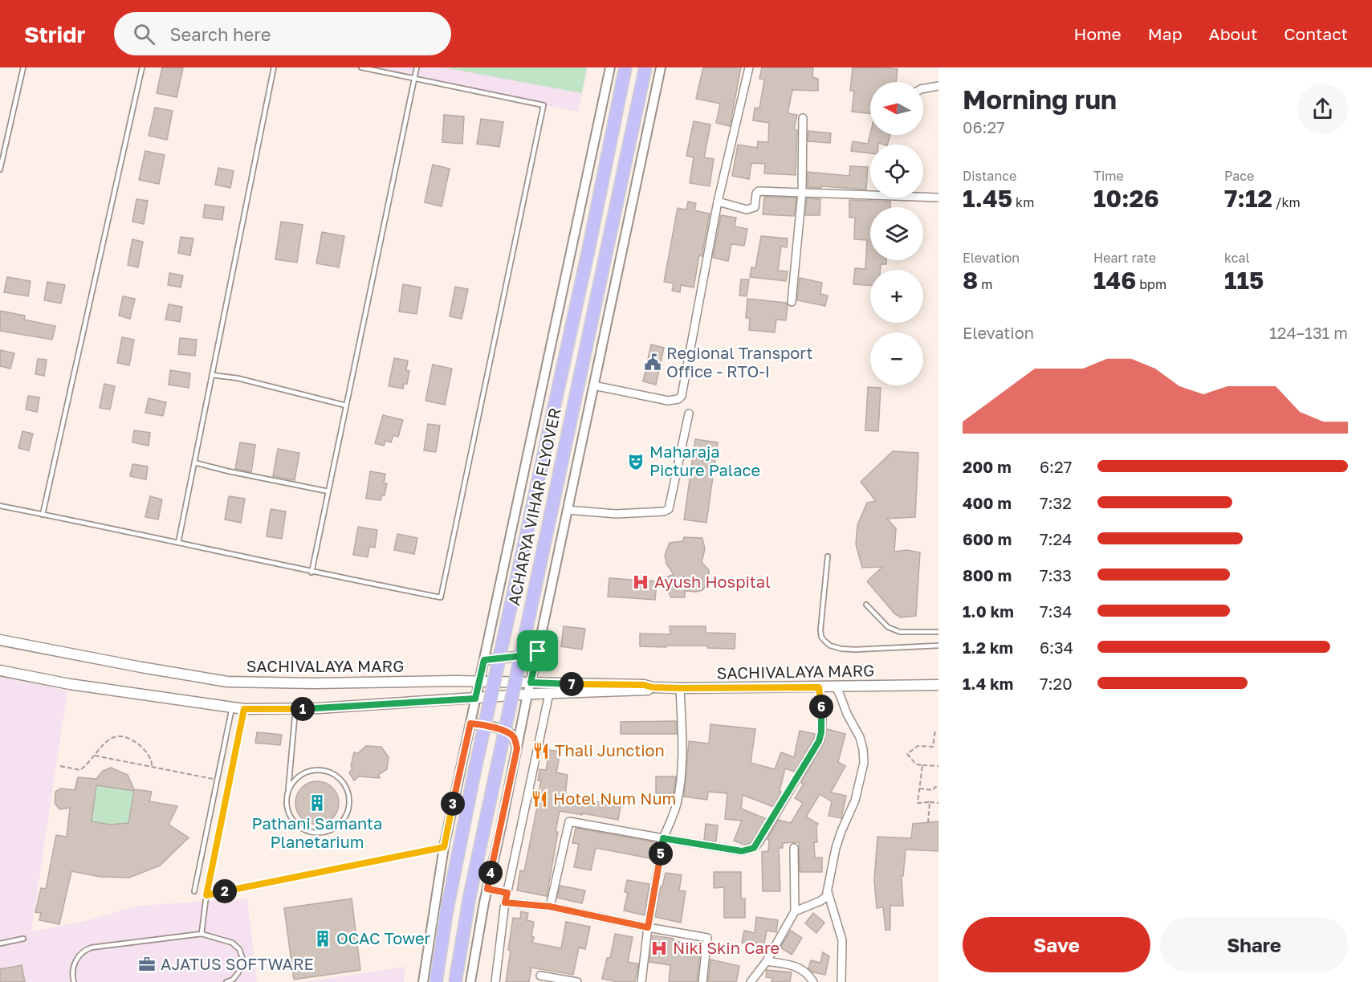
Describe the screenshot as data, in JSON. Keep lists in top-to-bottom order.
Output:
{
  "streets": {
    "highway": ["ACHARYA VIHAR FLYOVER"],
    "main road": ["SACHIVALAYA MARG"]
  },
  "places": {
    "public building": ["Regional Transport Office - RTO-I"],
    "theatre": ["Maharaja Picture Palace"],
    "hospital": ["Ayush Hospital", "Niki Skin Care"],
    "restaurant": ["Thali Junction", "Hotel Num Num"],
    "building": ["Pathani Samanta Planetarium", "OCAC Tower"],
    "office": ["AJATUS SOFTWARE"]
  },
  "north": "left",
  "page": {
    "header": "Stridr",
    "search": "Search here",
    "nav": [
      "Home",
      "Map",
      "About",
      "Contact"
    ],
    "heading": ["Morning run", "06:27"],
    "map_buttons": ["+", "−"],
    "stats": [
      ["Distance", "1.45 km"],
      ["Time", "10:26"],
      ["Pace", "7:12 /km"],
      ["Elevation", "8 m"],
      ["Heart rate", "146 bpm"],
      ["kcal", "115"]
    ],
    "chart": ["Elevation", "124–131 m"],
    "list": [
      {
        "name": "200 m",
        "note": "6:27"
      },
      {
        "name": "400 m",
        "note": "7:32"
      },
      {
        "name": "600 m",
        "note": "7:24"
      },
      {
        "name": "800 m",
        "note": "7:33"
      },
      {
        "name": "1.0 km",
        "note": "7:34"
      },
      {
        "name": "1.2 km",
        "note": "6:34"
      },
      {
        "name": "1.4 km",
        "note": "7:20"
      }
    ],
    "pins": [
      "7",
      "6",
      "1",
      "3",
      "5",
      "4",
      "2"
    ],
    "buttons": ["Save", "Share"]
  }
}
